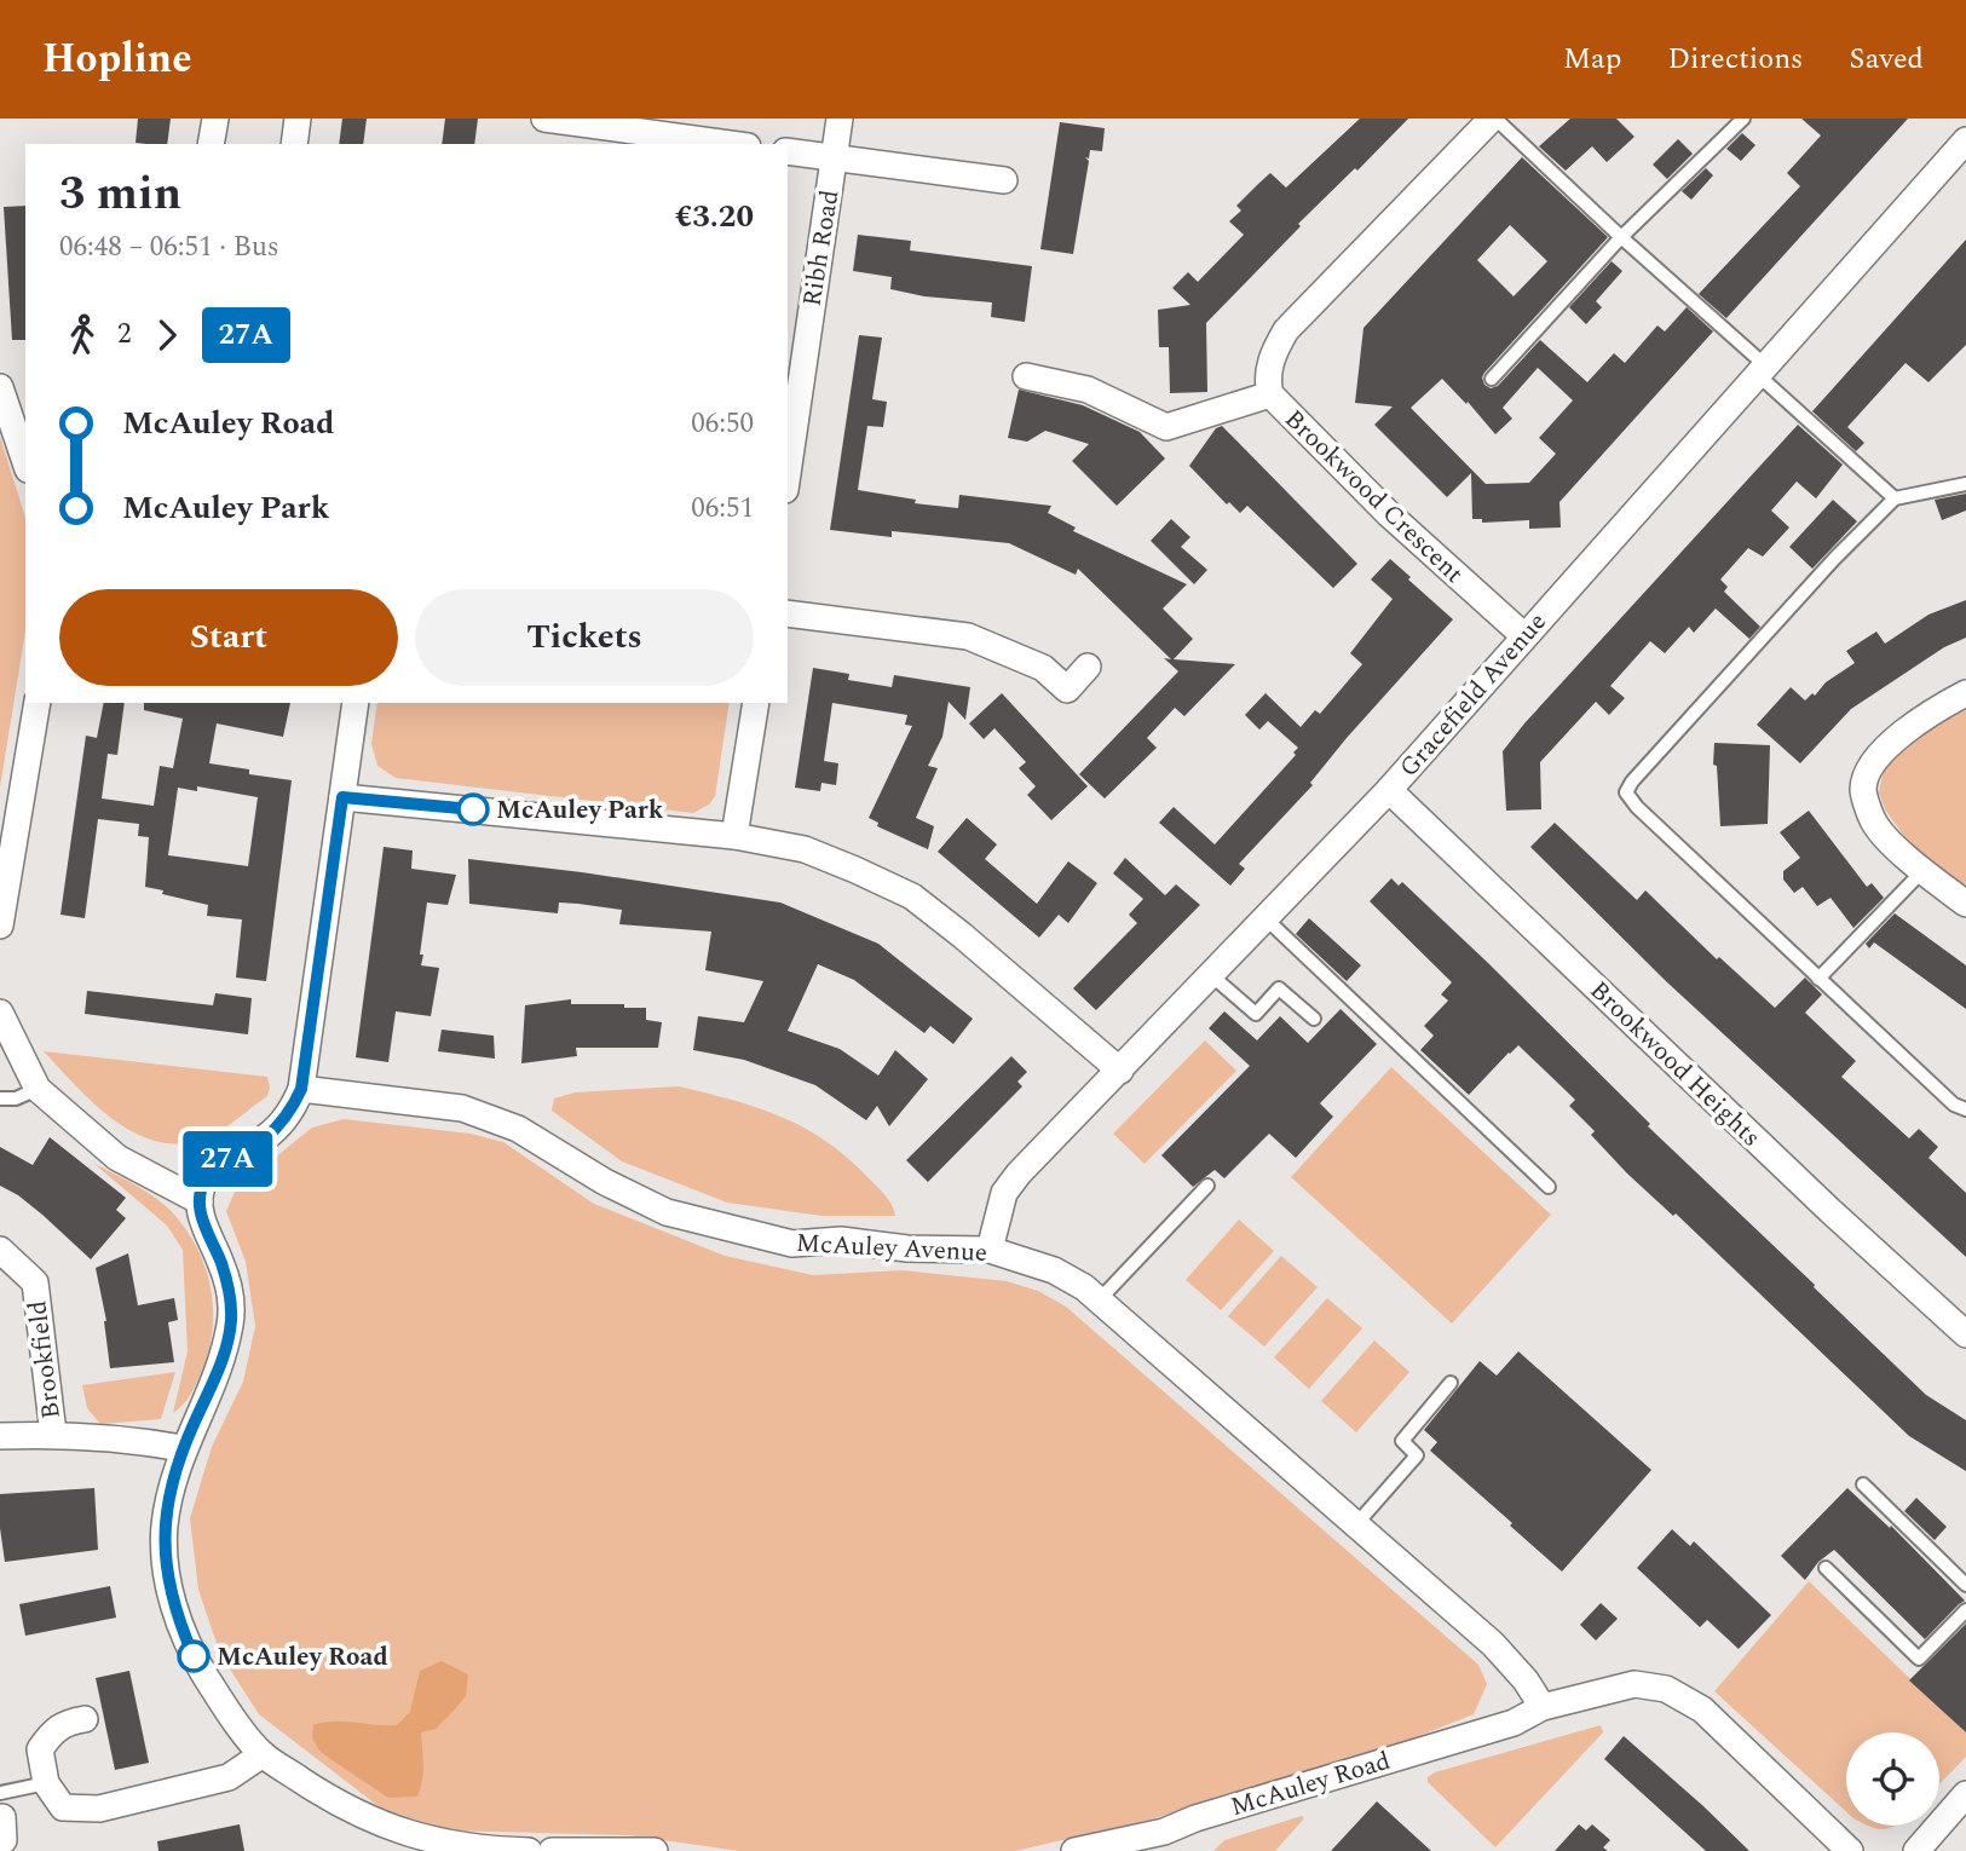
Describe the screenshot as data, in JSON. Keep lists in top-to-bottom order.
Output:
{
  "streets": {
    "street": [
      "Ribh Road",
      "Brookwood Crescent",
      "Gracefield Avenue",
      "Brookwood Heights",
      "McAuley Avenue",
      "Brookfield",
      "McAuley Road"
    ]
  },
  "crossings": [
    ["Brookwood Crescent", "Gracefield Avenue"],
    ["Gracefield Avenue", "Brookwood Heights"],
    ["Gracefield Avenue", "McAuley Avenue"],
    ["McAuley Avenue", "McAuley Road"]
  ],
  "places": ["McAuley Park", "McAuley Road"],
  "lines": ["bus line 27A"],
  "page": {
    "header": "Hopline",
    "nav": ["Map", "Directions", "Saved"],
    "on_map": "27A",
    "heading": ["3 min", "06:48 – 06:51 · Bus", "€3.20"],
    "legs": ["2", "27A"],
    "list": [
      {
        "name": "McAuley Road",
        "value": "06:50"
      },
      {
        "name": "McAuley Park",
        "value": "06:51"
      }
    ],
    "buttons": ["Start", "Tickets"]
  }
}
